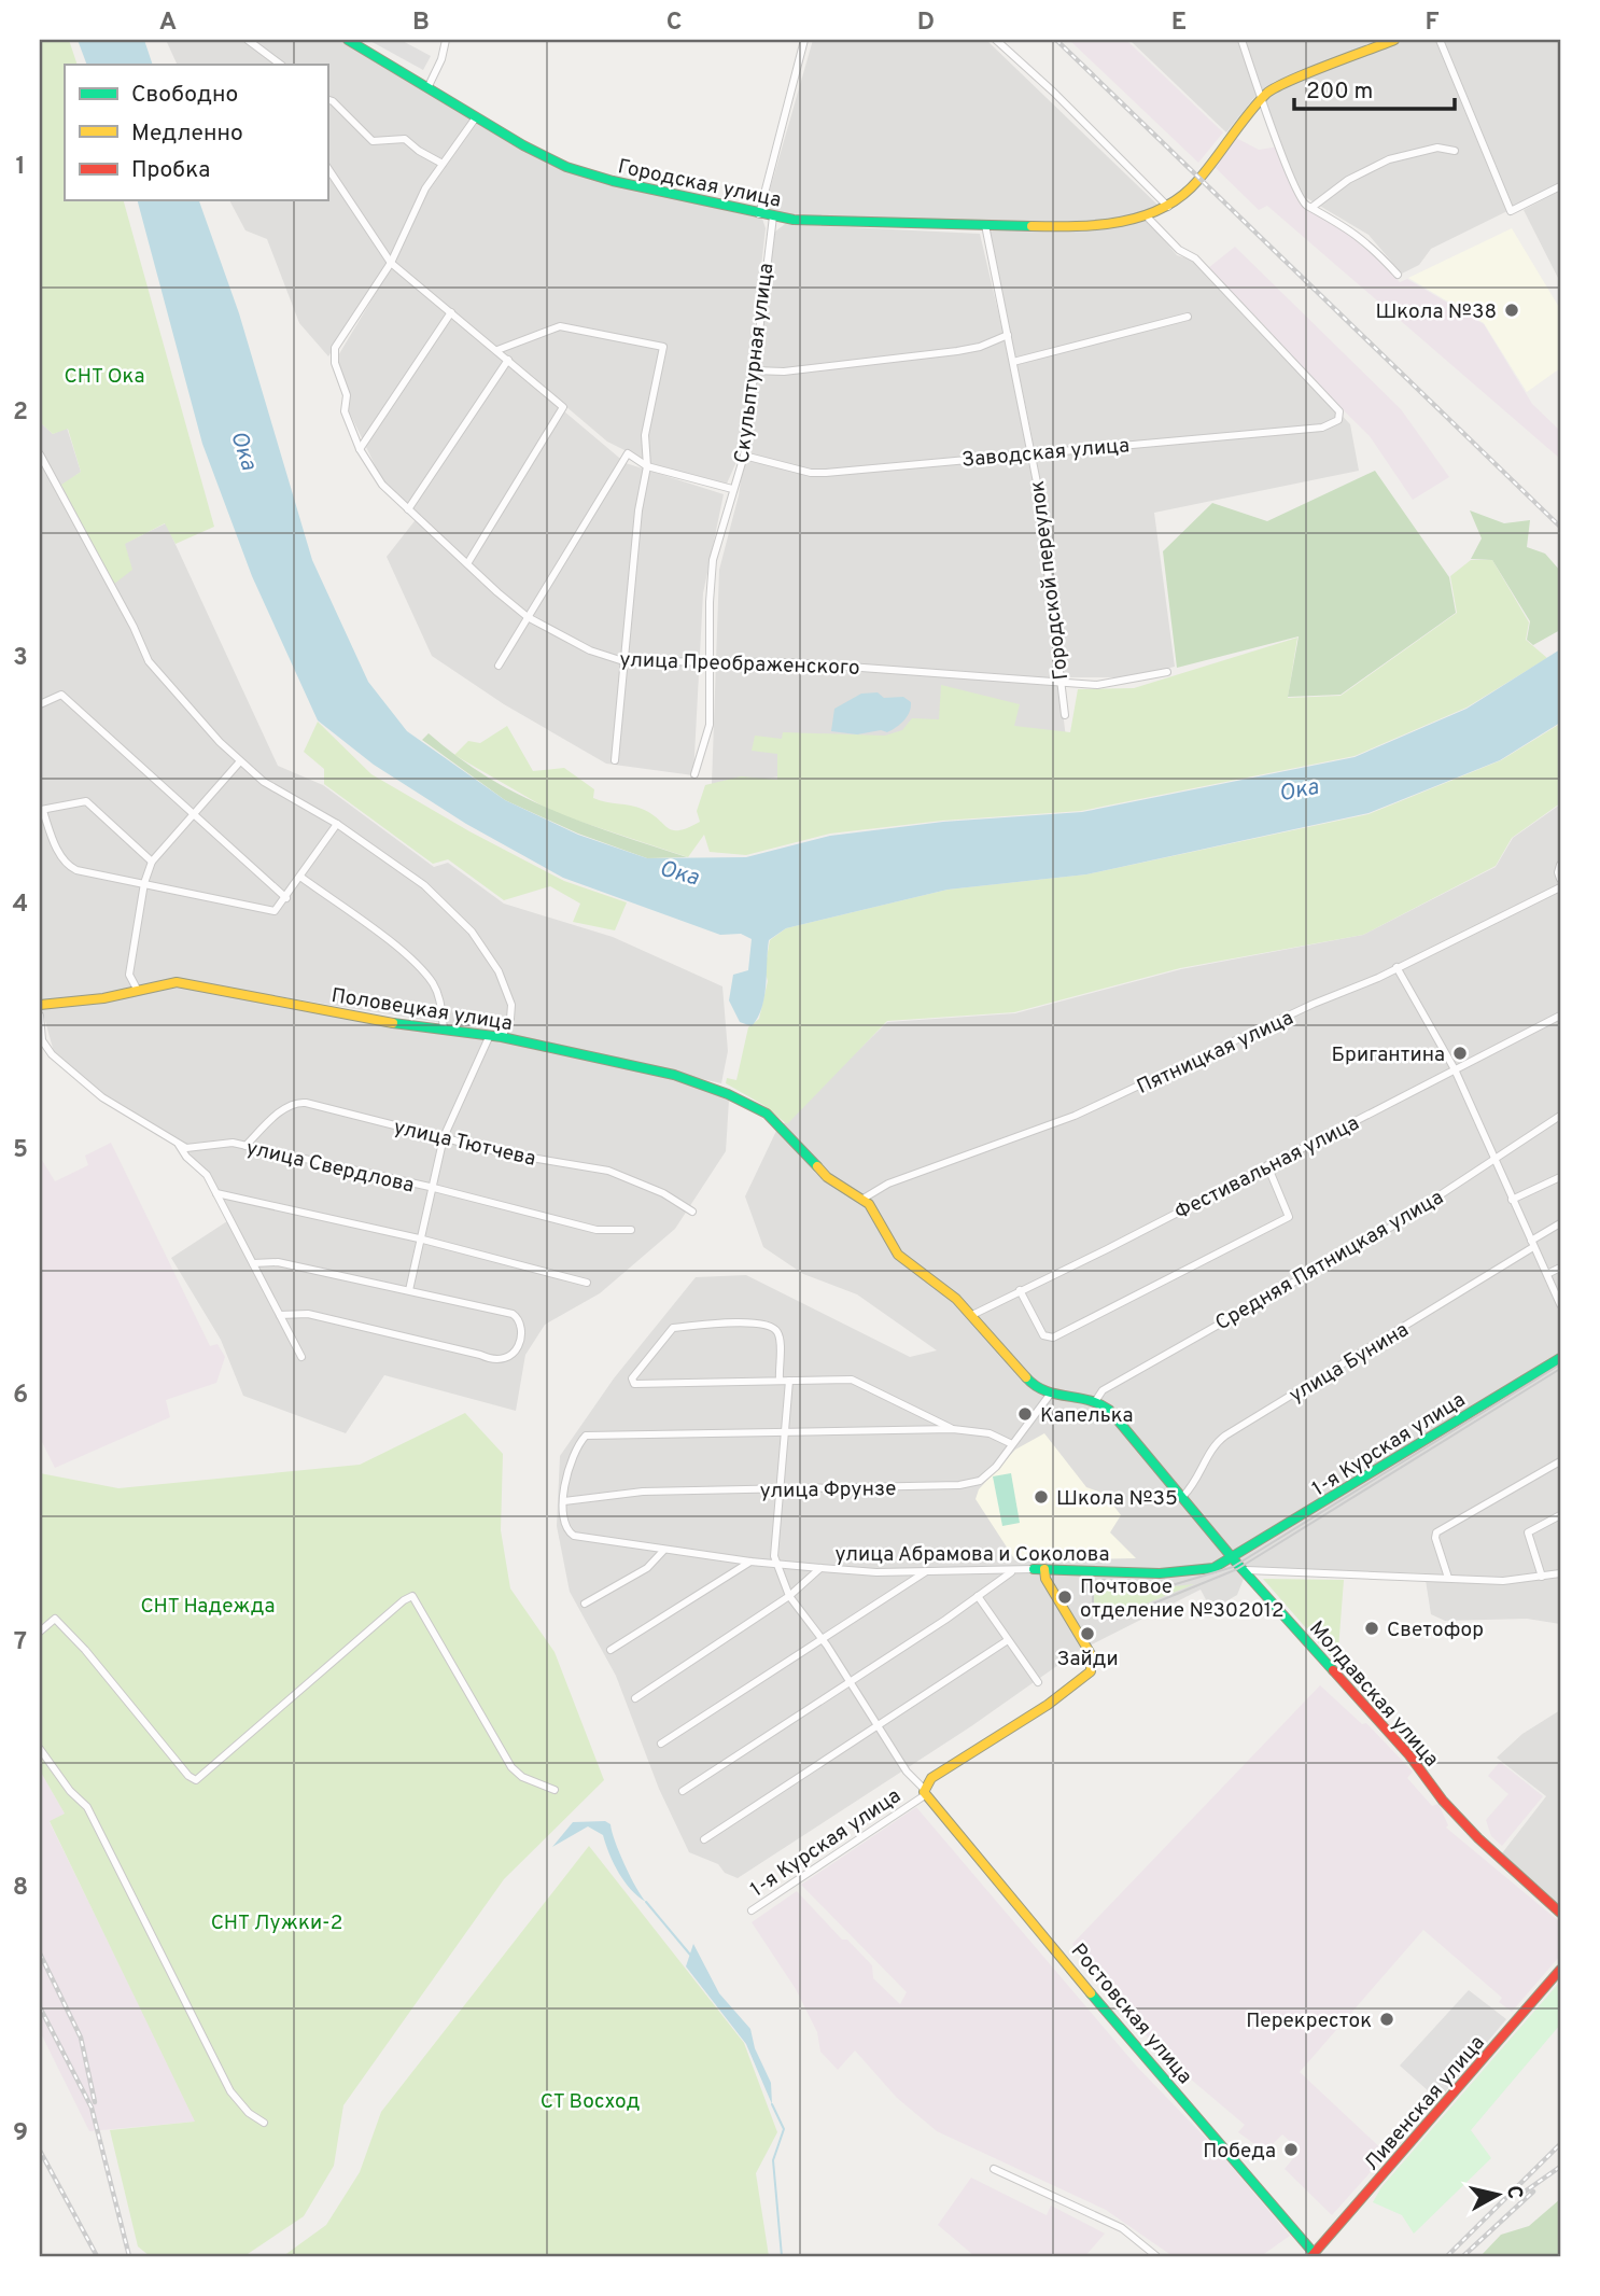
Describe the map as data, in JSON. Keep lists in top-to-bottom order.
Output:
{
  "streets": {
    "street": [
      "Городская улица",
      "Скульптурная улица",
      "Заводская улица",
      "Городской переулок",
      "улица Преображенского",
      "Половецкая улица",
      "Пятницкая улица",
      "улица Тютчева",
      "улица Свердлова",
      "Фестивальная улица",
      "Средняя Пятницкая улица",
      "улица Бунина",
      "1-я Курская улица",
      "улица Фрунзе",
      "улица Абрамова и Соколова",
      "Молдавская улица",
      "Ростовская улица",
      "Ливенская улица"
    ]
  },
  "crossings": [
    ["Городская улица", "Скульптурная улица"],
    ["Городская улица", "Заводская улица"],
    ["Городская улица", "Городской переулок"],
    ["Скульптурная улица", "Заводская улица"],
    ["Скульптурная улица", "улица Преображенского"],
    ["Заводская улица", "Городской переулок"],
    ["Городской переулок", "улица Преображенского"],
    ["Половецкая улица", "Пятницкая улица"],
    ["улица Тютчева", "улица Свердлова"],
    ["Средняя Пятницкая улица", "Молдавская улица"],
    ["улица Бунина", "Молдавская улица"],
    ["1-я Курская улица", "улица Абрамова и Соколова"],
    ["1-я Курская улица", "Молдавская улица"],
    ["1-я Курская улица", "Ростовская улица"],
    ["улица Фрунзе", "улица Абрамова и Соколова"],
    ["улица Фрунзе", "Ростовская улица"],
    ["улица Абрамова и Соколова", "Молдавская улица"],
    ["улица Абрамова и Соколова", "Ростовская улица"],
    ["Ростовская улица", "Ливенская улица"]
  ],
  "water": ["Ока"],
  "parks": [
    "СНТ Ока",
    "СНТ Надежда",
    "СНТ Лужки-2",
    "СТ Восход"
  ],
  "places": [
    "Школа №38",
    "Бригантина",
    "Капелька",
    "Школа №35",
    "Почтовое отделение №302012",
    "Светофор",
    "Зайди",
    "Перекресток",
    "Победа"
  ],
  "legend": ["Свободно", "Медленно", "Пробка"],
  "scale_bar": "200 m",
  "north": "right",
  "grid": {
    "columns": [
      "A",
      "B",
      "C",
      "D",
      "E",
      "F"
    ],
    "rows": [
      "1",
      "2",
      "3",
      "4",
      "5",
      "6",
      "7",
      "8",
      "9"
    ]
  }
}
